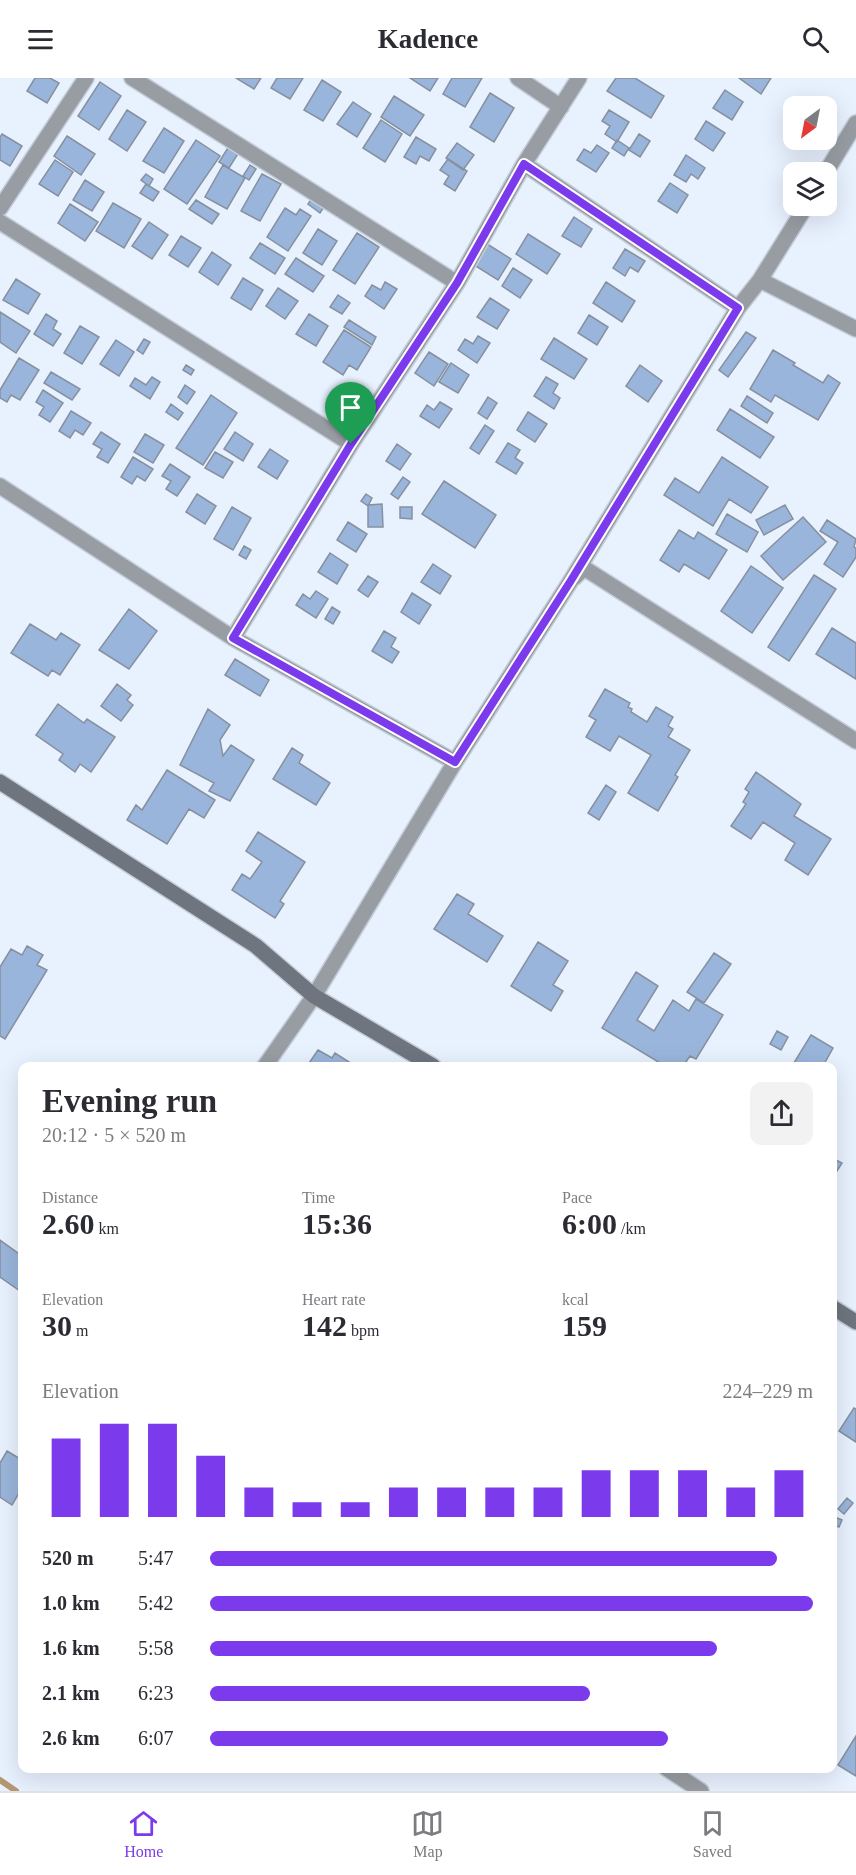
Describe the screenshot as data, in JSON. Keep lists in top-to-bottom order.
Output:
{
  "north": "bottom left",
  "page": {
    "header": "Kadence",
    "heading": ["Evening run", "20:12 · 5 × 520 m"],
    "stats": [
      ["Distance", "2.60 km"],
      ["Time", "15:36"],
      ["Pace", "6:00 /km"],
      ["Elevation", "30 m"],
      ["Heart rate", "142 bpm"],
      ["kcal", "159"]
    ],
    "chart": ["Elevation", "224–229 m"],
    "list": [
      {
        "name": "520 m",
        "note": "5:47"
      },
      {
        "name": "1.0 km",
        "note": "5:42"
      },
      {
        "name": "1.6 km",
        "note": "5:58"
      },
      {
        "name": "2.1 km",
        "note": "6:23"
      },
      {
        "name": "2.6 km",
        "note": "6:07"
      }
    ],
    "tabs": ["Home", "Map", "Saved"]
  }
}
